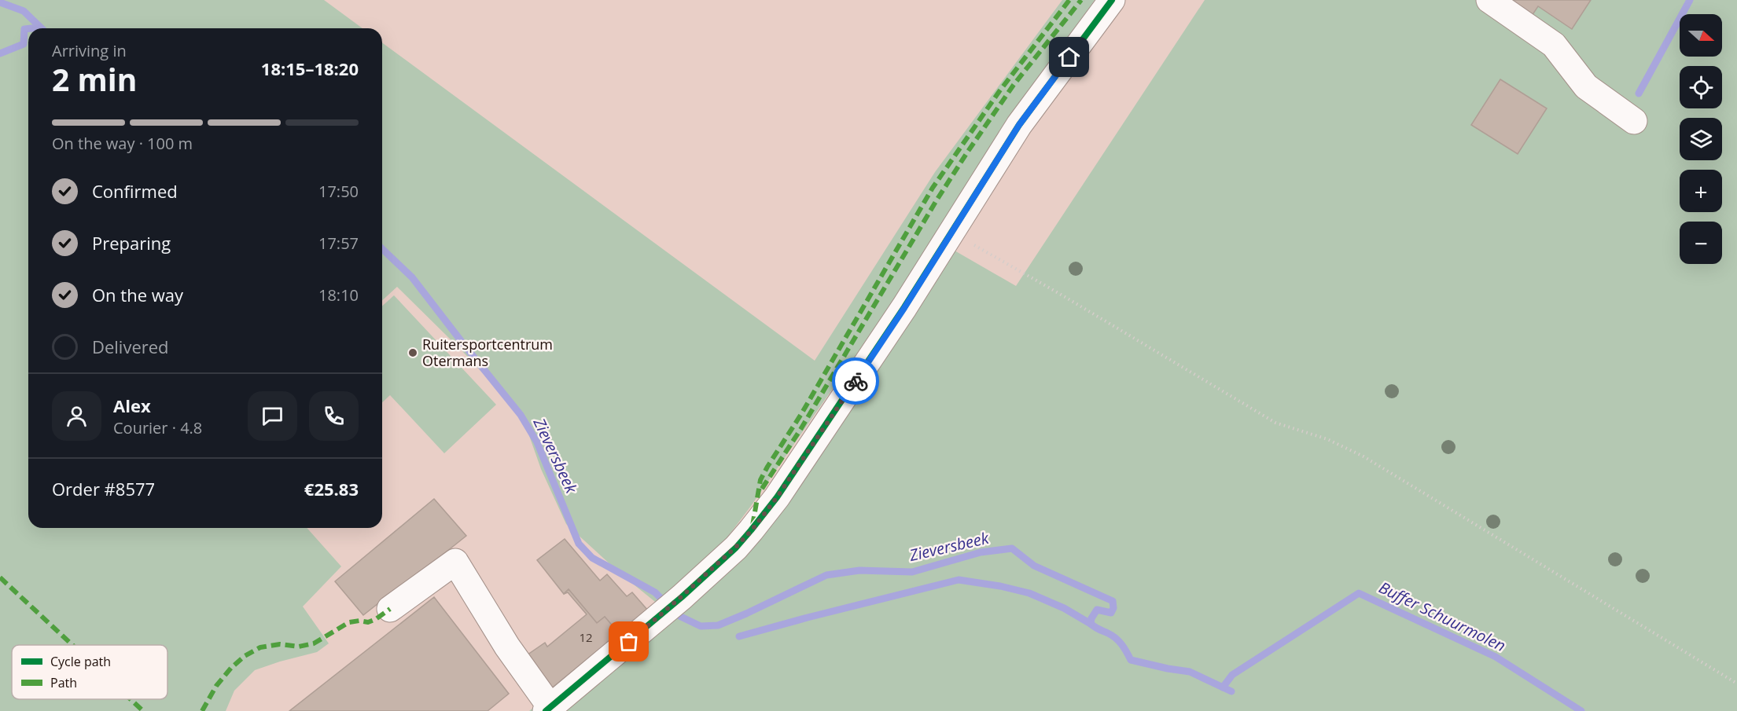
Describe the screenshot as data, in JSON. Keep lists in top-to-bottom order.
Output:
{
  "water": ["Zieversbeek", "Buffer Schuurmolen"],
  "places": ["Ruitersportcentrum Otermans"],
  "house_numbers": ["12"],
  "legend": ["Cycle path", "Path"],
  "north": "right",
  "page": {
    "map_buttons": ["+", "−"],
    "heading": ["2 min", "Arriving in", "18:15–18:20"],
    "panel": [
      "Alex",
      "Courier · 4.8",
      "Order #8577",
      "€25.83"
    ],
    "bar": "On the way · 100 m",
    "list": [
      ["Confirmed", "17:50"],
      ["Preparing", "17:57"],
      ["On the way", "18:10"],
      "Delivered"
    ]
  }
}
